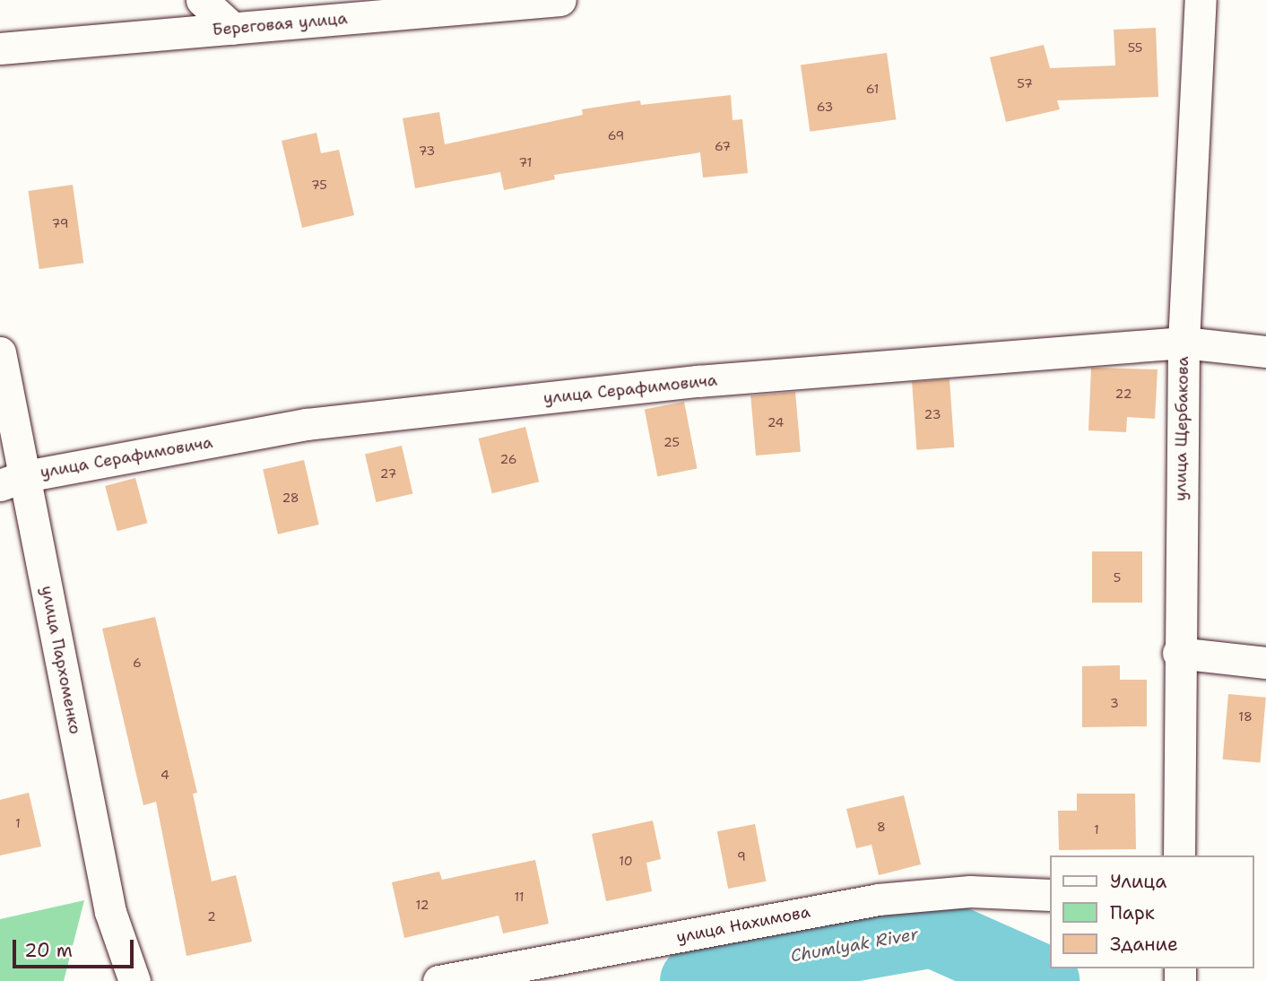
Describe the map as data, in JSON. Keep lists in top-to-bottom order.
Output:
{
  "streets": {
    "street": [
      "Береговая улица",
      "улица Серафимовича",
      "улица Щербакова",
      "улица Пархоменко",
      "улица Нахимова"
    ]
  },
  "crossings": [
    ["улица Серафимовича", "улица Щербакова"],
    ["улица Серафимовича", "улица Пархоменко"]
  ],
  "water": ["Chumlyak River"],
  "house_numbers": [
    "55",
    "57",
    "61",
    "63",
    "69",
    "67",
    "73",
    "71",
    "75",
    "79",
    "22",
    "23",
    "24",
    "25",
    "26",
    "27",
    "28",
    "5",
    "6",
    "3",
    "18",
    "4",
    "1",
    "8",
    "1",
    "9",
    "10",
    "11",
    "12",
    "2"
  ],
  "legend": ["Улица", "Парк", "Здание"],
  "scale_bar": "20 m"
}
